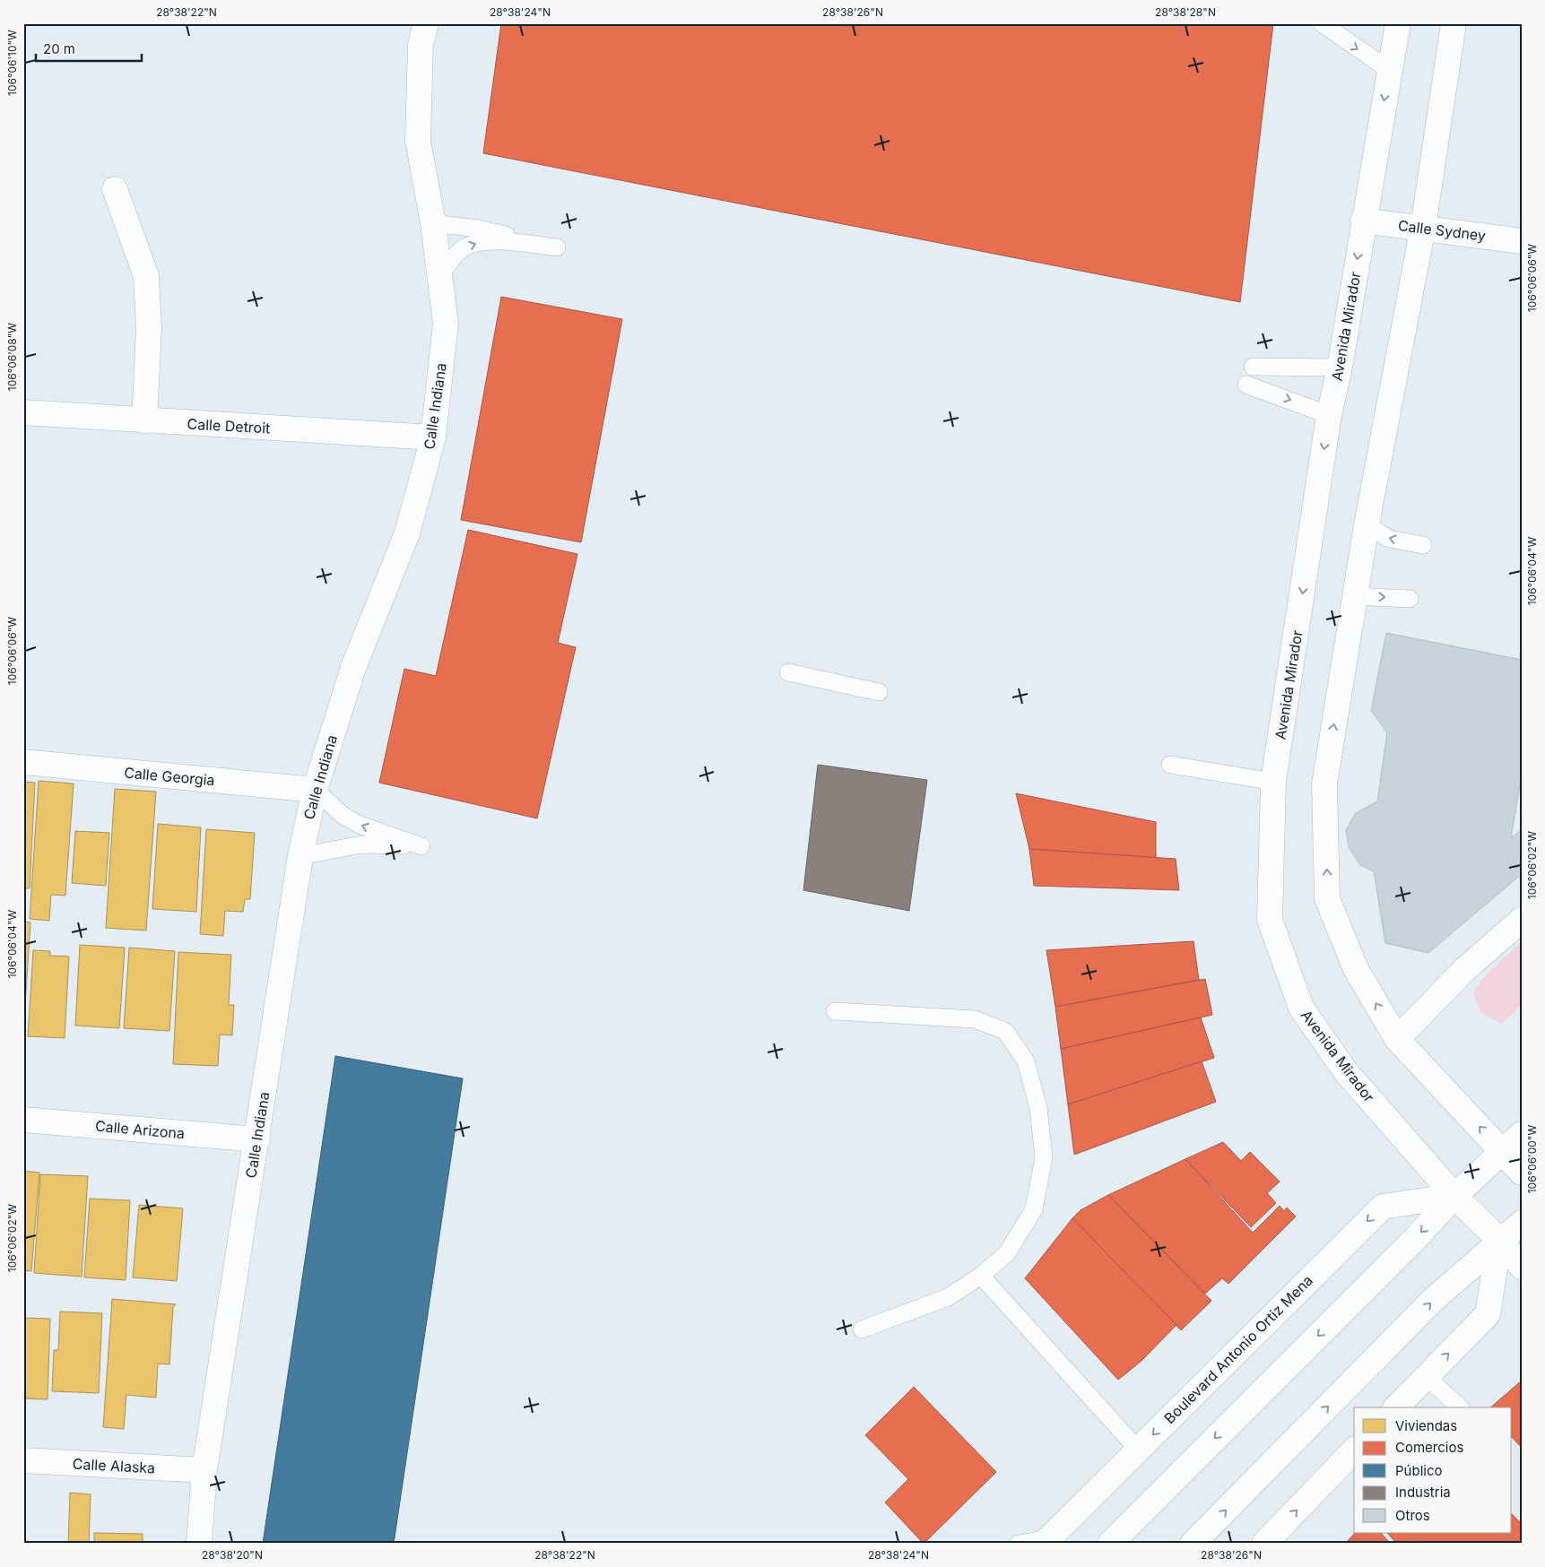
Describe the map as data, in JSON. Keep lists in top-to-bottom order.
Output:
{
  "streets": {
    "street": [
      "Calle Sydney",
      "Avenida Mirador",
      "Calle Indiana",
      "Calle Detroit",
      "Calle Georgia",
      "Calle Arizona",
      "Boulevard Antonio Ortiz Mena",
      "Calle Alaska"
    ]
  },
  "crossings": [
    ["Calle Sydney", "Avenida Mirador"],
    ["Avenida Mirador", "Boulevard Antonio Ortiz Mena"],
    ["Calle Indiana", "Calle Detroit"],
    ["Calle Indiana", "Calle Georgia"],
    ["Calle Indiana", "Calle Arizona"],
    ["Calle Indiana", "Calle Alaska"]
  ],
  "legend": [
    "Viviendas",
    "Comercios",
    "Público",
    "Industria",
    "Otros"
  ],
  "scale_bar": "20 m",
  "coordinates": [
    "28°38'22\"N",
    "28°38'24\"N",
    "28°38'26\"N",
    "28°38'28\"N",
    "106°06'10\"W",
    "106°06'06\"W",
    "106°06'08\"W",
    "106°06'04\"W",
    "106°06'02\"W",
    "106°06'00\"W",
    "28°38'20\"N"
  ]
}
